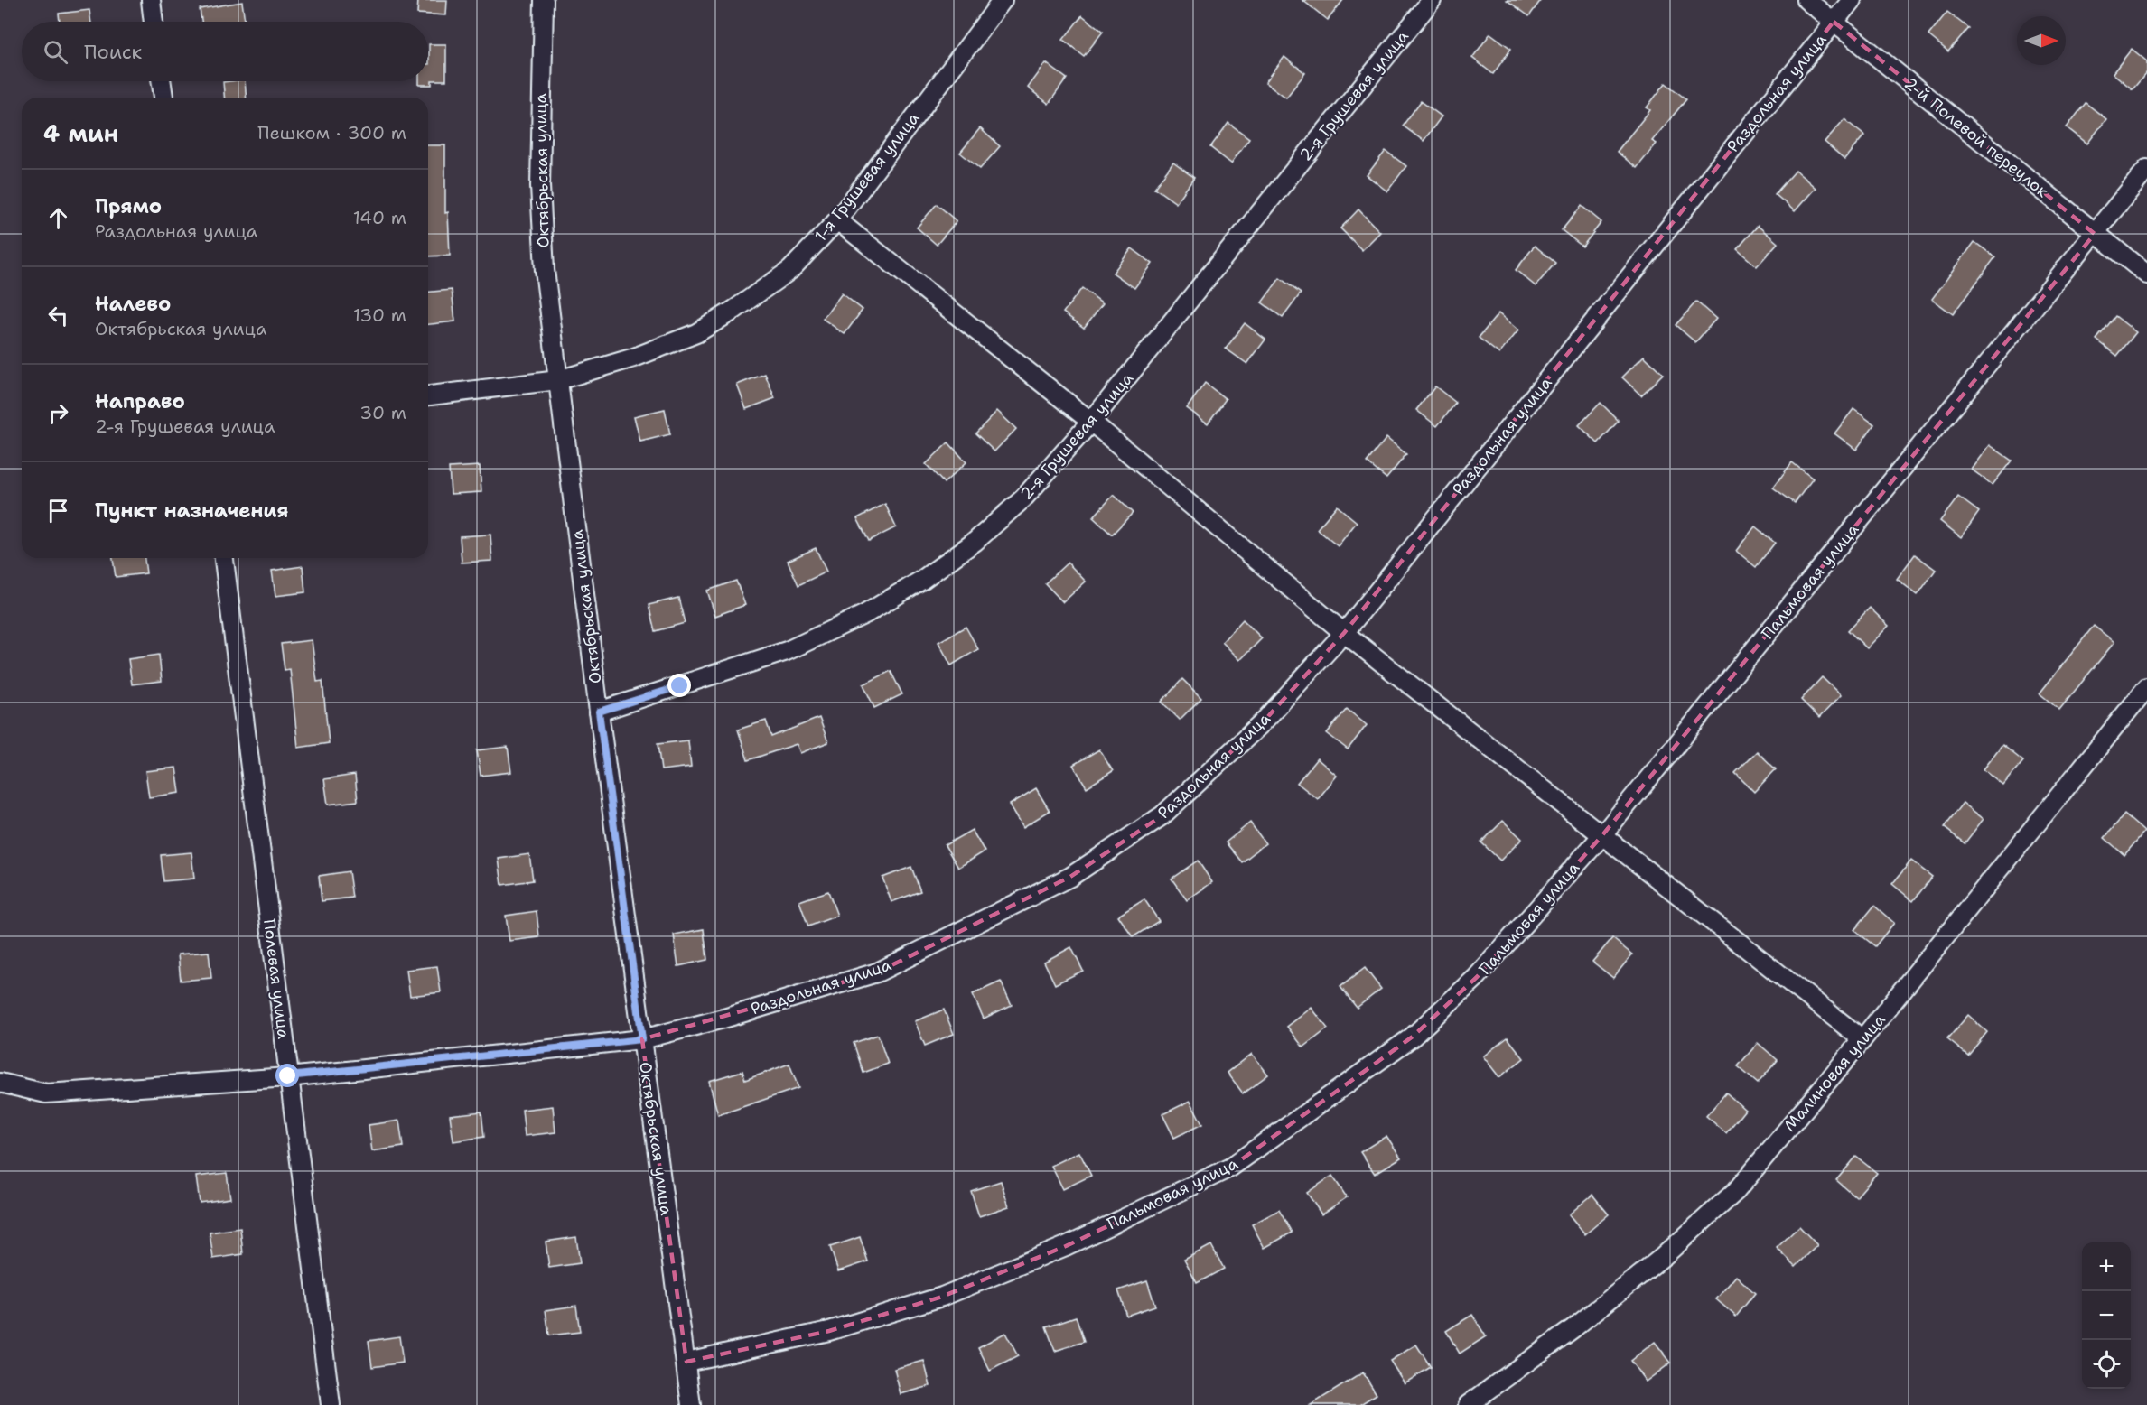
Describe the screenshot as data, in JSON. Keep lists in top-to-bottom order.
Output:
{
  "streets": {
    "street": [
      "Раздольная улица",
      "2-я Грушевая улица",
      "2-й Полевой переулок",
      "Октябрьская улица",
      "1-я Грушевая улица",
      "Пальмовая улица",
      "Полевая улица",
      "Малиновая улица"
    ]
  },
  "crossings": [
    ["Раздольная улица", "2-й Полевой переулок"],
    ["Раздольная улица", "Октябрьская улица"],
    ["Раздольная улица", "Полевая улица"],
    ["2-я Грушевая улица", "Октябрьская улица"],
    ["2-й Полевой переулок", "Пальмовая улица"],
    ["Октябрьская улица", "1-я Грушевая улица"],
    ["Октябрьская улица", "Пальмовая улица"]
  ],
  "north": "right",
  "page": {
    "search": "Поиск",
    "heading": ["4 мин", "Пешком · 300 m"],
    "list": [
      ["Прямо", "Раздольная улица", "140 m"],
      ["Налево", "Октябрьская улица", "130 m"],
      ["Направо", "2-я Грушевая улица", "30 m"],
      "Пункт назначения"
    ],
    "map_buttons": ["+", "−"]
  }
}
